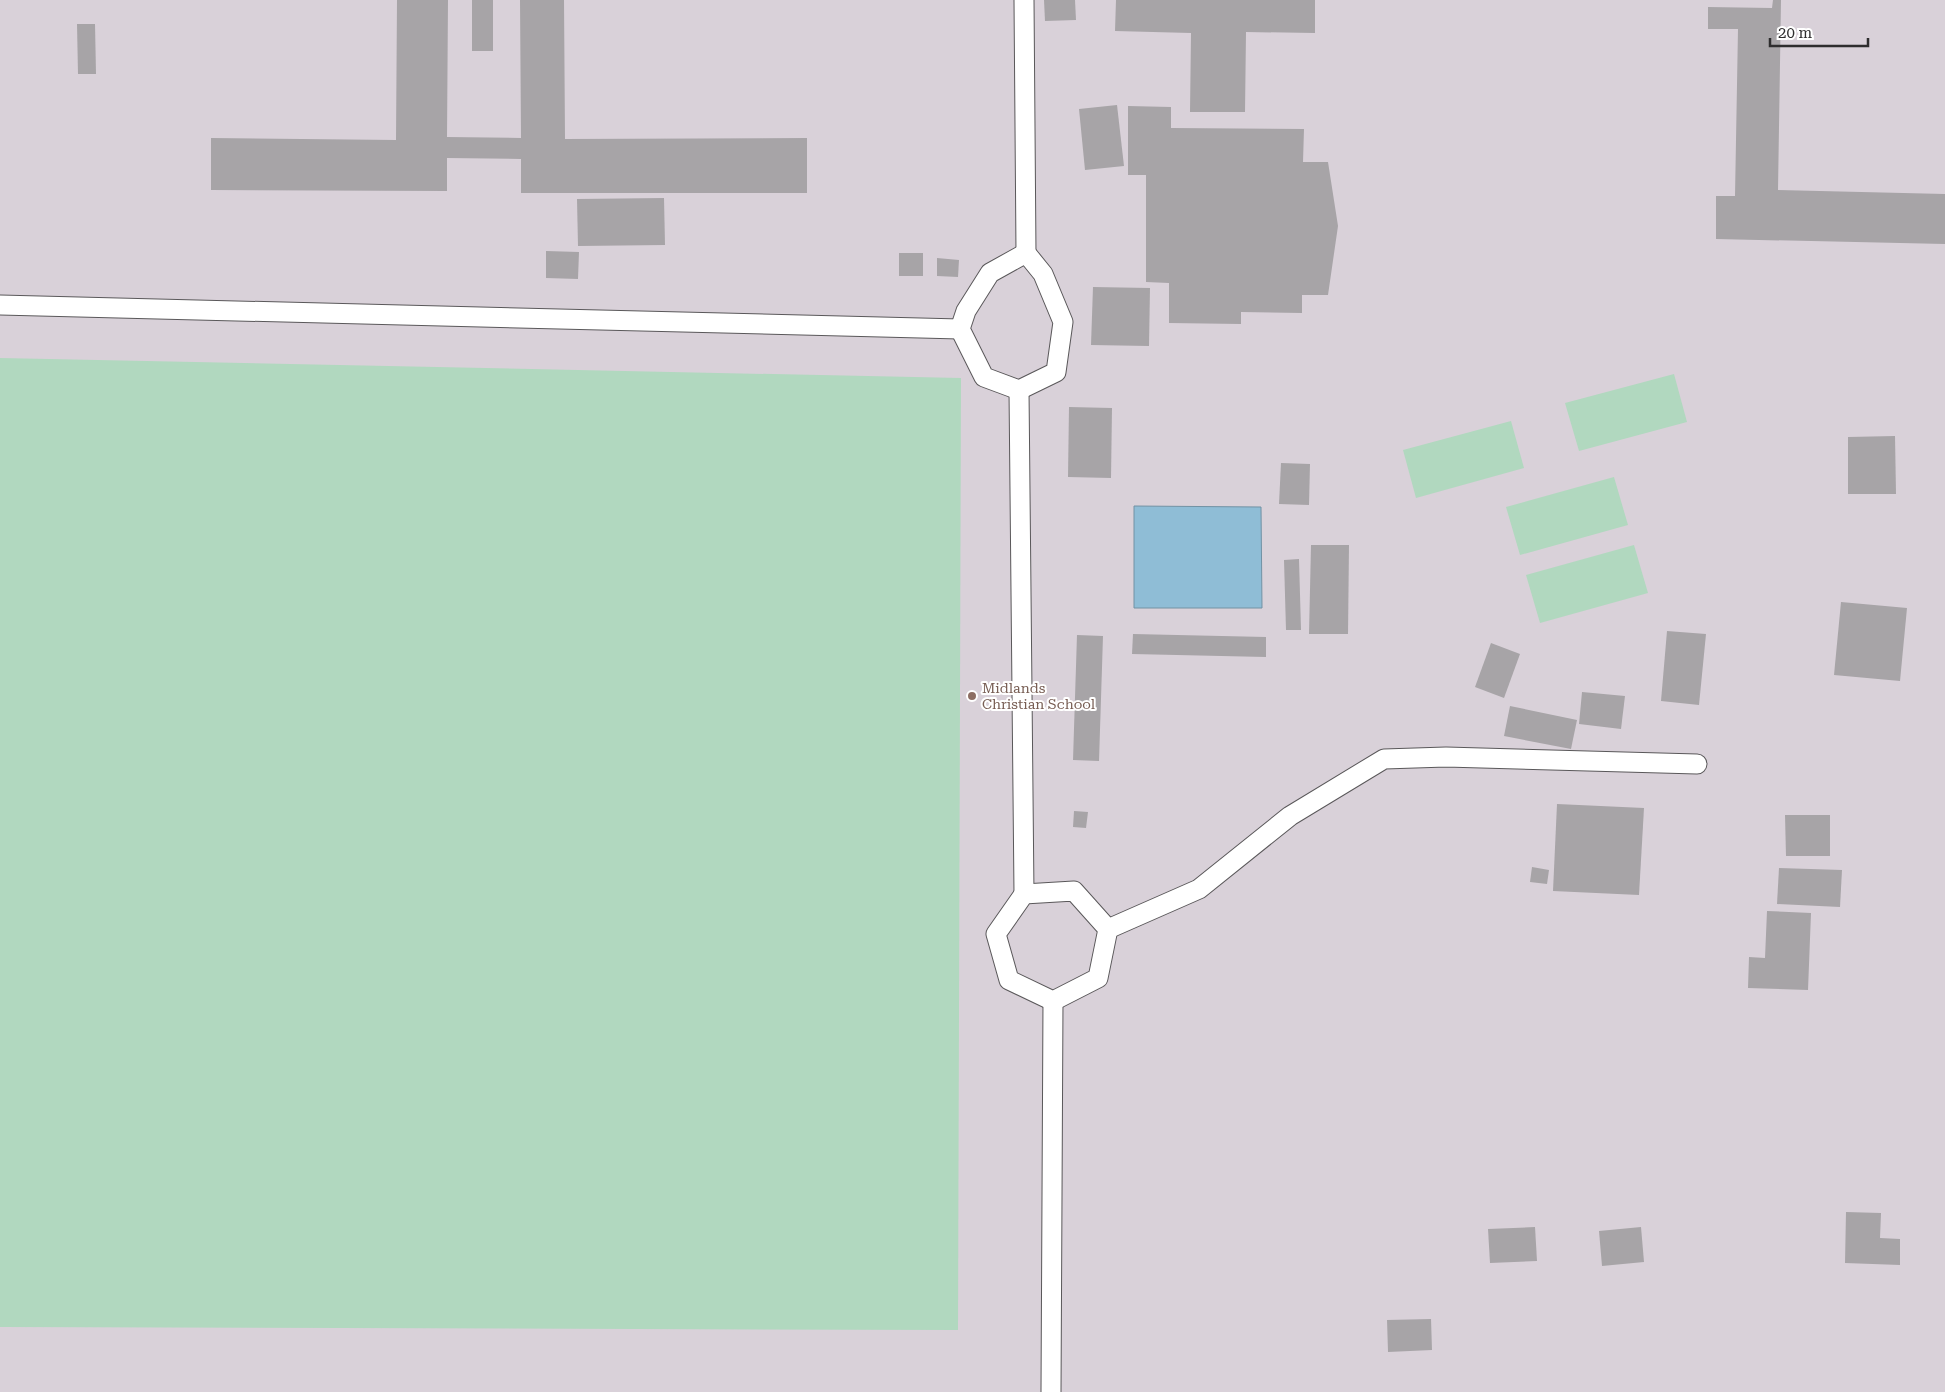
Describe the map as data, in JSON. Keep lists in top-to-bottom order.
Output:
{
  "places": ["Midlands Christian School"],
  "scale_bar": "20 m"
}
